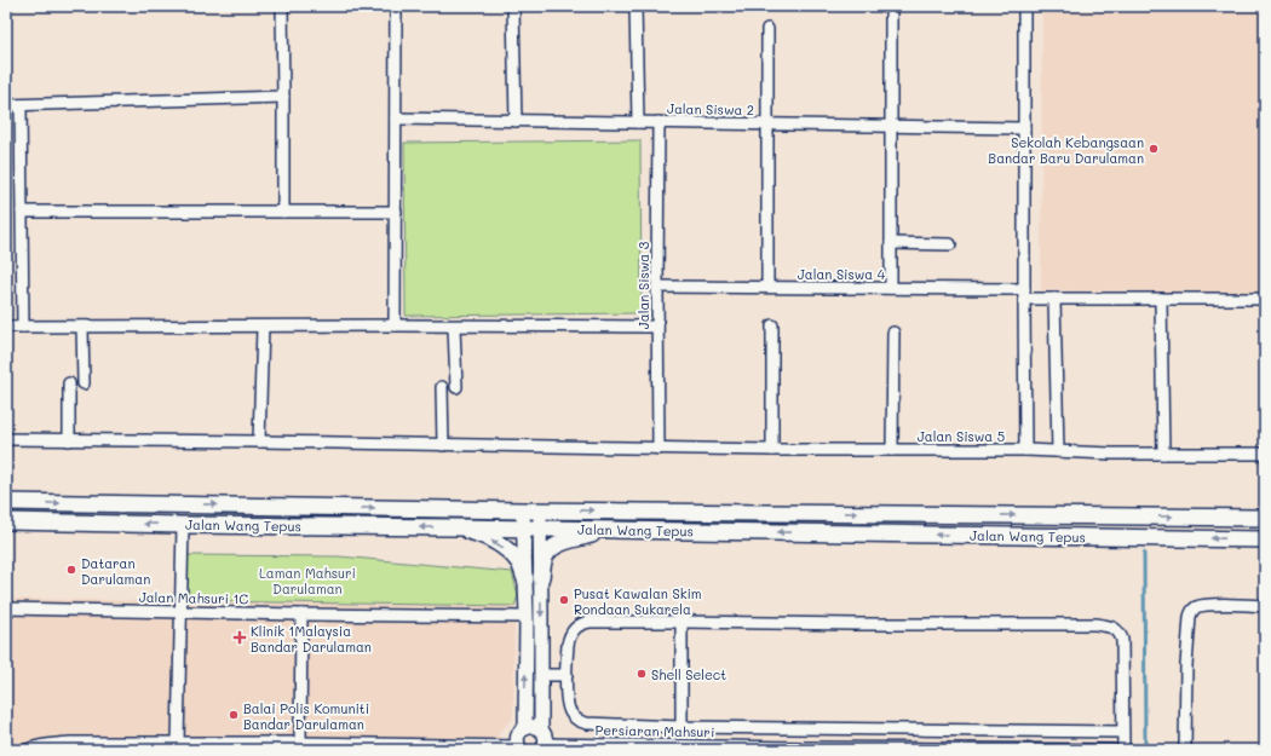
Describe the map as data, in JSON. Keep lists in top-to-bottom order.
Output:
{
  "streets": {
    "main road": ["Jalan Wang Tepus"],
    "street": [
      "Jalan Siswa 2",
      "Jalan Siswa 4",
      "Jalan Siswa 3",
      "Jalan Siswa 5",
      "Jalan Mahsuri 1C",
      "Persiaran Mahsuri"
    ]
  },
  "crossings": [
    ["Jalan Siswa 2", "Jalan Siswa 3"],
    ["Jalan Siswa 4", "Jalan Siswa 3"],
    ["Jalan Siswa 3", "Jalan Siswa 5"]
  ],
  "parks": ["Laman Mahsuri Darulaman"],
  "places": {
    "other": [
      "Sekolah Kebangsaan Bandar Baru Darulaman",
      "Dataran Darulaman",
      "Pusat Kawalan Skim Rondaan Sukarela",
      "Shell Select",
      "Balai Polis Komuniti Bandar Darulaman"
    ],
    "health": ["Klinik 1Malaysia Bandar Darulaman"]
  }
}
